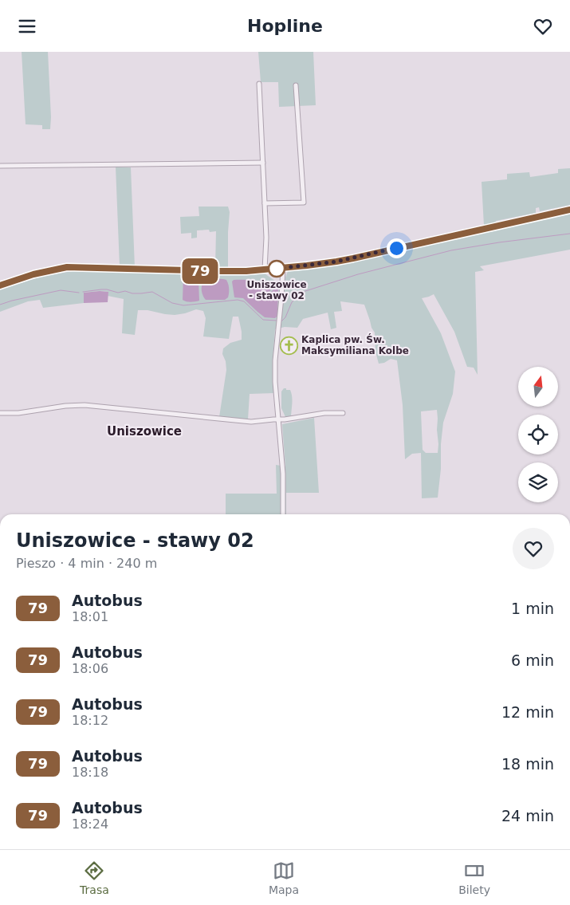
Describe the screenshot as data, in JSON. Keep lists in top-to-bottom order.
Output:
{
  "districts": ["Uniszowice"],
  "places": {
    "other": ["Uniszowice - stawy 02"],
    "church": ["Kaplica pw. Św. Maksymiliana Kolbe"]
  },
  "lines": ["bus line 79"],
  "north": "top",
  "page": {
    "header": "Hopline",
    "on_map": "79",
    "heading": ["Uniszowice - stawy 02", "Pieszo · 4 min · 240 m"],
    "list": [
      {
        "mark": "79",
        "name": "Autobus",
        "note": "18:01",
        "value": "1 min"
      },
      {
        "mark": "79",
        "name": "Autobus",
        "note": "18:06",
        "value": "6 min"
      },
      {
        "mark": "79",
        "name": "Autobus",
        "note": "18:12",
        "value": "12 min"
      },
      {
        "mark": "79",
        "name": "Autobus",
        "note": "18:18",
        "value": "18 min"
      },
      {
        "mark": "79",
        "name": "Autobus",
        "note": "18:24",
        "value": "24 min"
      }
    ],
    "tabs": ["Trasa", "Mapa", "Bilety"]
  }
}
